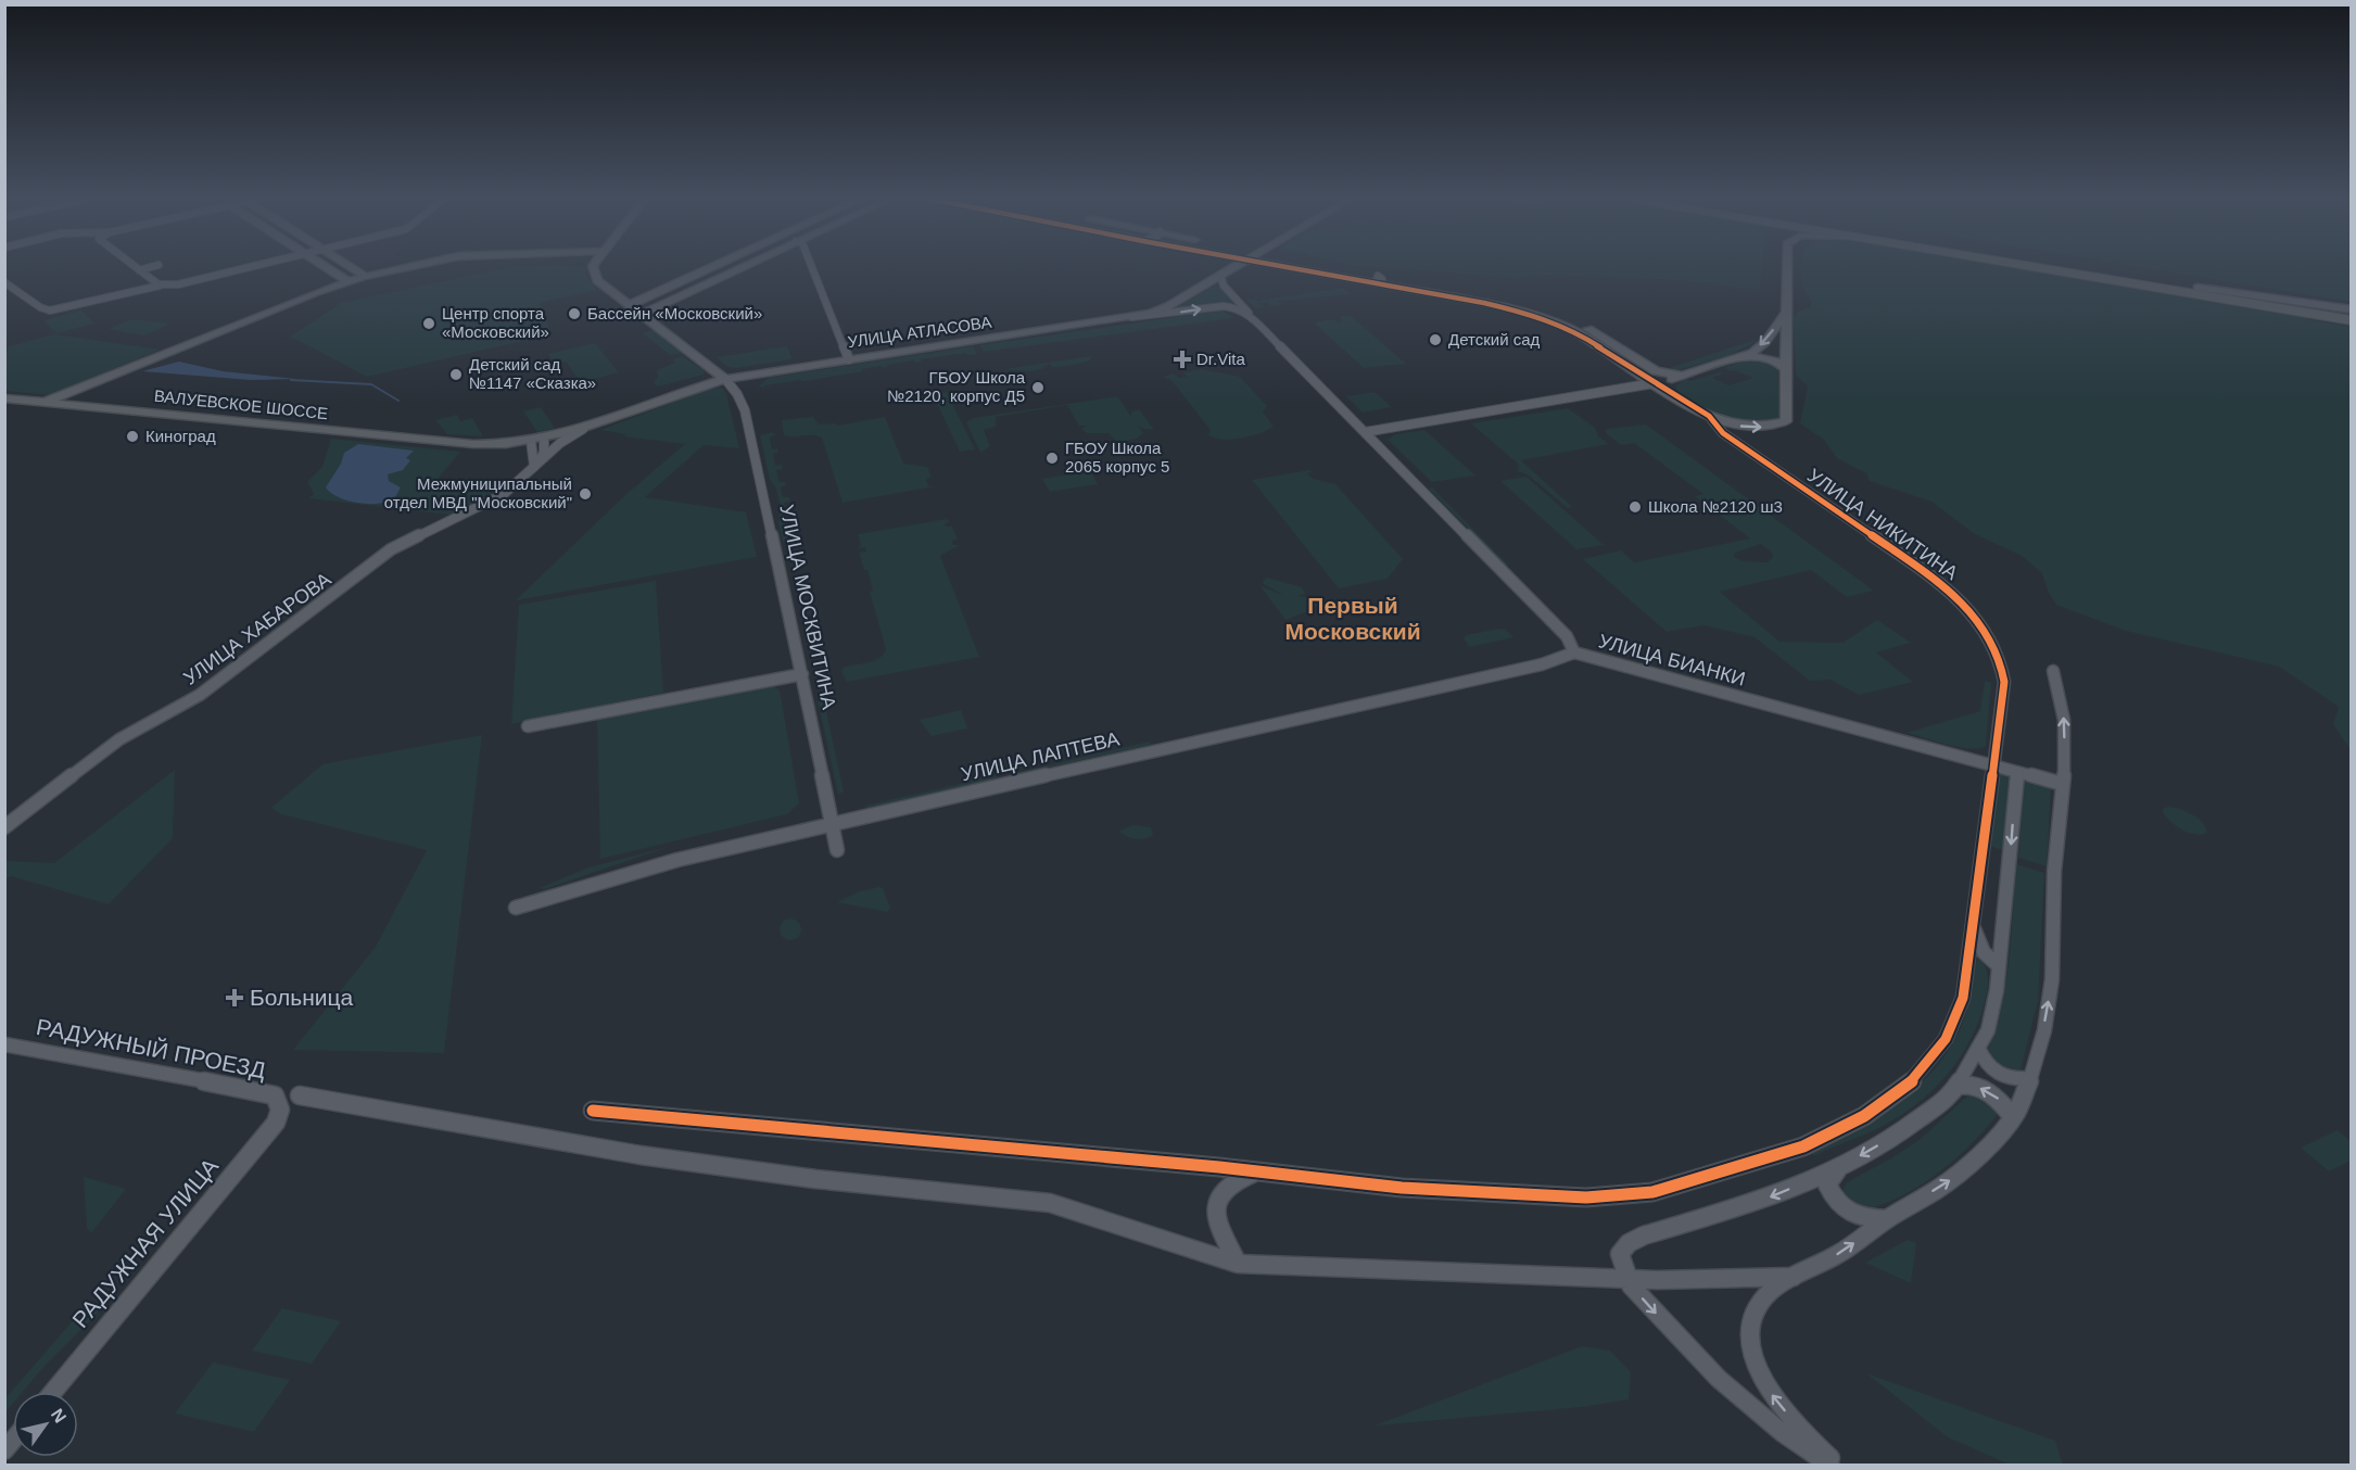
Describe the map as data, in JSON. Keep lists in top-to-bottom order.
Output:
{
  "streets": {
    "street": [
      "УЛИЦА АТЛАСОВА",
      "ВАЛУЕВСКОЕ ШОССЕ",
      "УЛИЦА НИКИТИНА",
      "УЛИЦА МОСКВИТИНА",
      "УЛИЦА ХАБАРОВА",
      "УЛИЦА БИАНКИ",
      "УЛИЦА ЛАПТЕВА",
      "РАДУЖНЫЙ ПРОЕЗД",
      "РАДУЖНАЯ УЛИЦА"
    ]
  },
  "crossings": [
    ["УЛИЦА АТЛАСОВА", "ВАЛУЕВСКОЕ ШОССЕ"],
    ["УЛИЦА АТЛАСОВА", "УЛИЦА МОСКВИТИНА"],
    ["УЛИЦА АТЛАСОВА", "УЛИЦА ХАБАРОВА"],
    ["УЛИЦА АТЛАСОВА", "УЛИЦА БИАНКИ"],
    ["УЛИЦА НИКИТИНА", "УЛИЦА БИАНКИ"],
    ["УЛИЦА МОСКВИТИНА", "УЛИЦА ЛАПТЕВА"],
    ["УЛИЦА БИАНКИ", "УЛИЦА ЛАПТЕВА"],
    ["РАДУЖНЫЙ ПРОЕЗД", "РАДУЖНАЯ УЛИЦА"]
  ],
  "districts": ["Первый Московский"],
  "places": {
    "other": [
      "Бассейн «Московский»",
      "Центр спорта «Московский»",
      "Детский сад",
      "Детский сад №1147 «Сказка»",
      "ГБОУ Школа №2120, корпус Д5",
      "Киноград",
      "ГБОУ Школа 2065 корпус 5",
      "Межмуниципальный отдел МВД \"Московский\"",
      "Школа №2120 ш3"
    ],
    "health": ["Dr.Vita", "Больница"]
  },
  "north": "top right"
}
